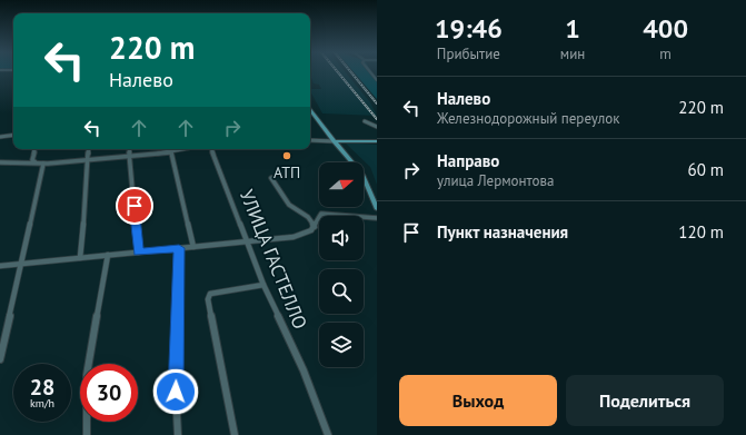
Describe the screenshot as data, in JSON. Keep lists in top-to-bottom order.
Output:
{
  "streets": {
    "street": ["УЛИЦА ГАСТЕЛЛО"]
  },
  "places": ["АТП"],
  "north": "right",
  "page": {
    "eta": [
      "19:46",
      "Прибытие",
      "1",
      "мин",
      "400",
      "m"
    ],
    "turn": ["220 m", "Налево"],
    "list": [
      {
        "name": "Налево",
        "note": "Железнодорожный переулок",
        "value": "220 m"
      },
      {
        "name": "Направо",
        "note": "улица Лермонтова",
        "value": "60 m"
      },
      {
        "name": "Пункт назначения",
        "value": "120 m"
      }
    ],
    "speed": "28 km/h",
    "limit": "30",
    "buttons": ["Выход", "Поделиться"]
  }
}
